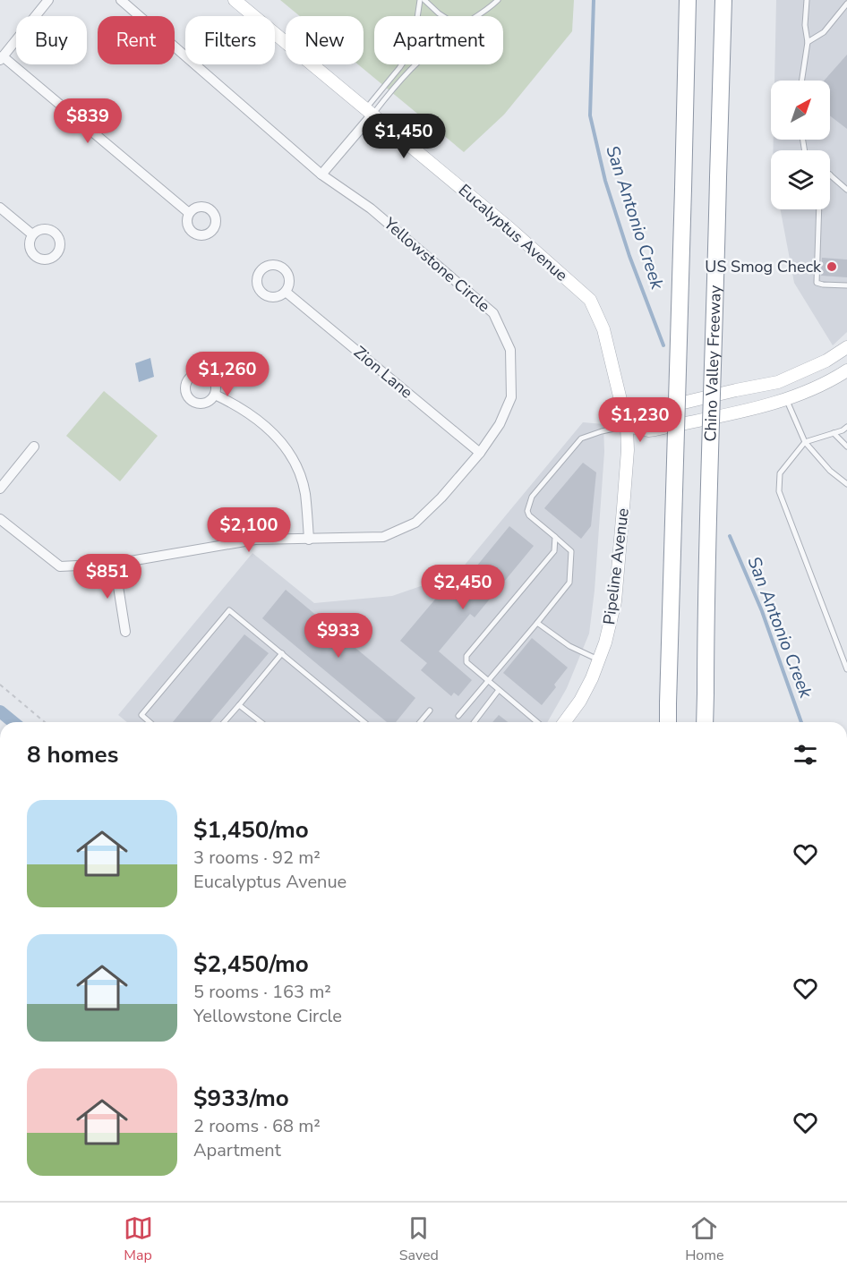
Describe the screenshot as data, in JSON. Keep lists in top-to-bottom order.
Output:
{
  "streets": {
    "highway": ["Chino Valley Freeway"],
    "main road": ["Eucalyptus Avenue", "Pipeline Avenue"],
    "street": ["Yellowstone Circle", "Zion Lane"]
  },
  "crossings": [
    ["Eucalyptus Avenue", "Pipeline Avenue"],
    ["Yellowstone Circle", "Zion Lane"]
  ],
  "water": ["San Antonio Creek"],
  "places": ["US Smog Check"],
  "north": "top right",
  "page": {
    "chip": [
      "Buy",
      "Rent",
      "Filters",
      "New",
      "Apartment"
    ],
    "price": [
      "$839",
      "$1,450",
      "$1,260",
      "$1,230",
      "$2,100",
      "$851",
      "$2,450",
      "$933"
    ],
    "heading": "8 homes",
    "list": [
      {
        "name": "$1,450/mo",
        "note": "3 rooms · 92 m² · Eucalyptus Avenue"
      },
      {
        "name": "$2,450/mo",
        "note": "5 rooms · 163 m² · Yellowstone Circle"
      },
      {
        "name": "$933/mo",
        "note": "2 rooms · 68 m² · Apartment"
      }
    ],
    "tabs": ["Map", "Saved", "Home"]
  }
}
